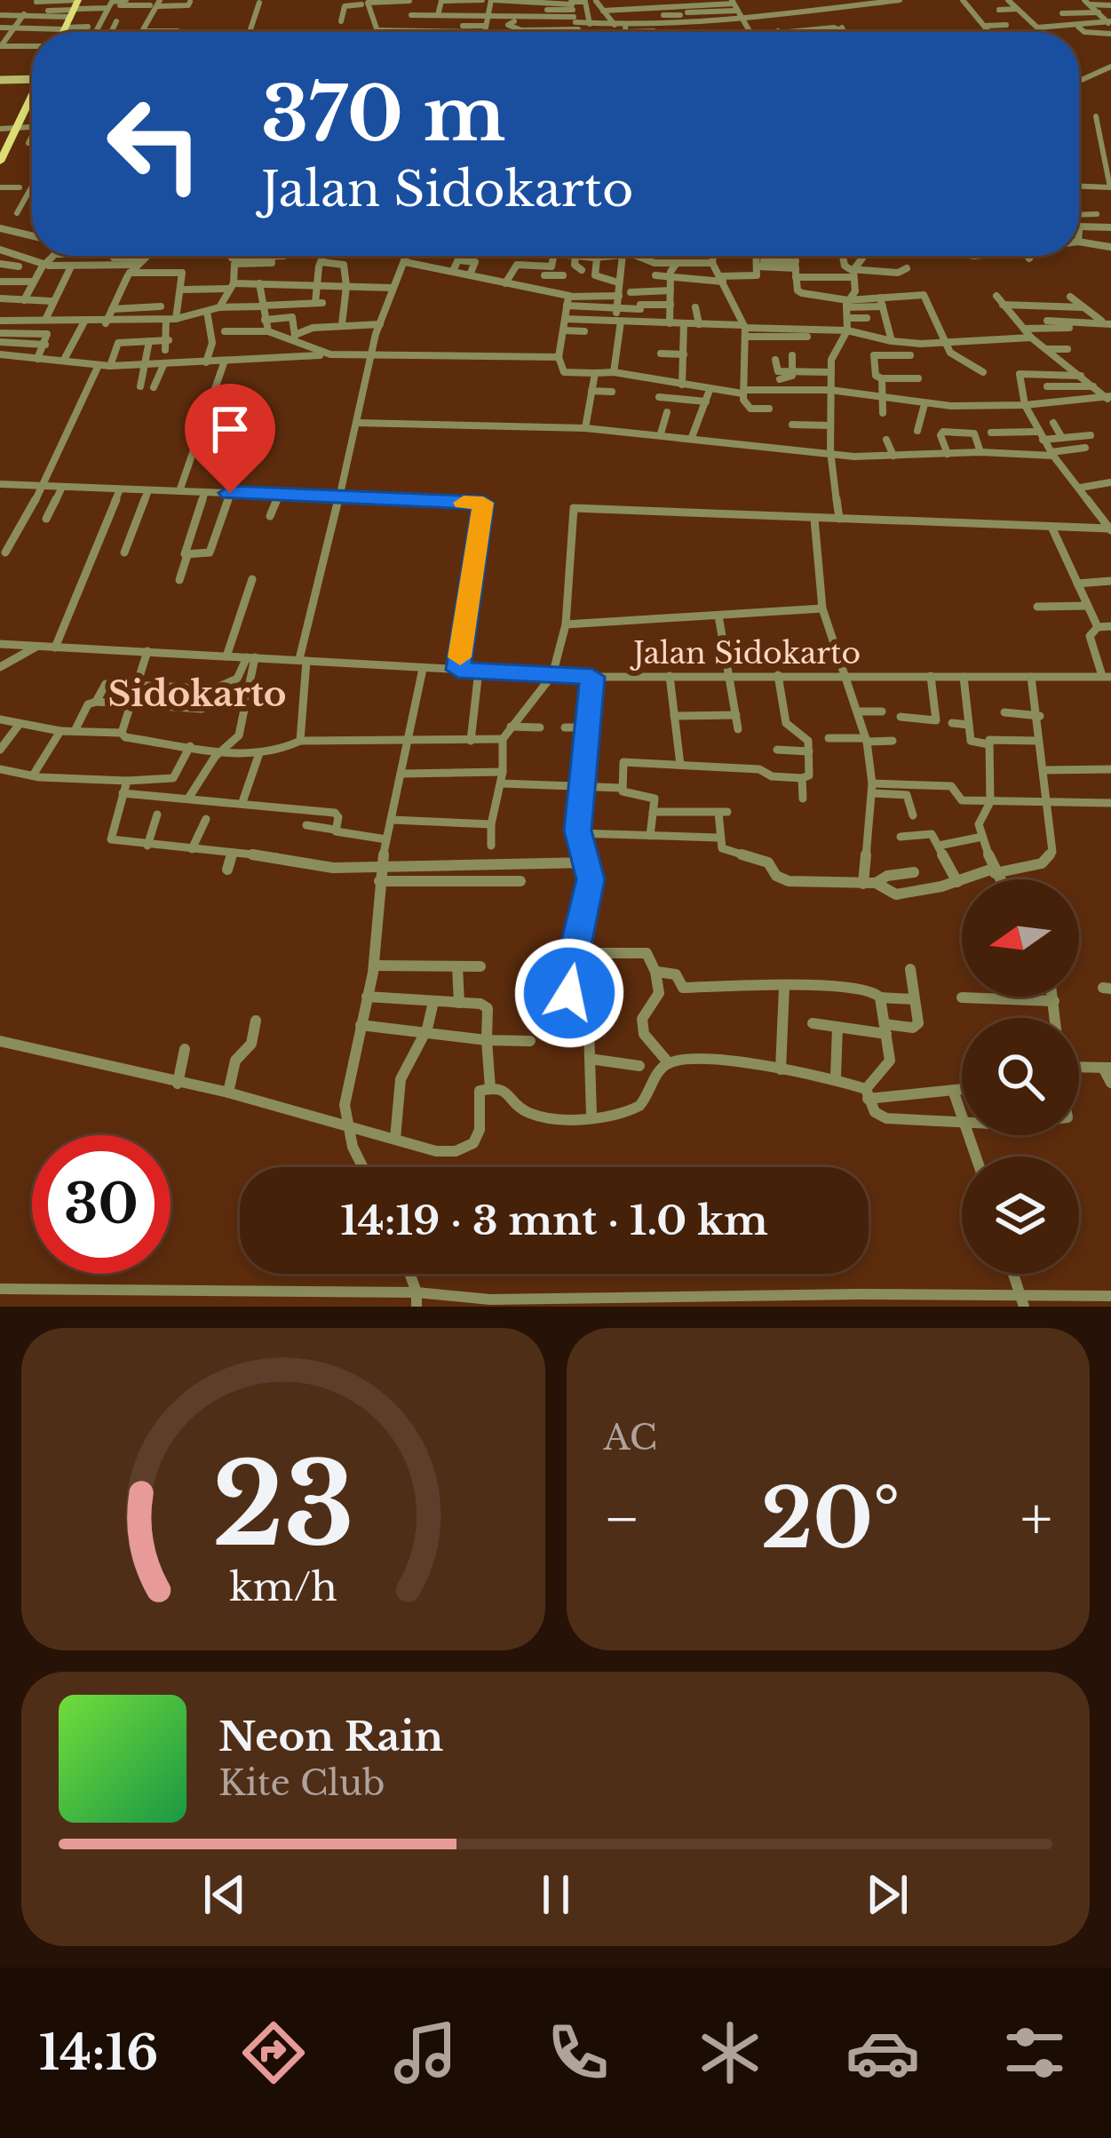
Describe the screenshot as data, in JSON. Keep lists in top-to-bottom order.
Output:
{
  "streets": {
    "street": ["Jalan Sidokarto"]
  },
  "districts": ["Sidokarto"],
  "north": "left",
  "page": {
    "turn": ["370 m", "Jalan Sidokarto"],
    "limit": "30",
    "trip": "14:19 · 3 mnt · 1.0 km",
    "tile": "AC",
    "heat": ["−", "20°", "+"],
    "song": ["Neon Rain", "Kite Club"],
    "tabs": "14:16",
    "gauge": ["23", "km/h"]
  }
}
